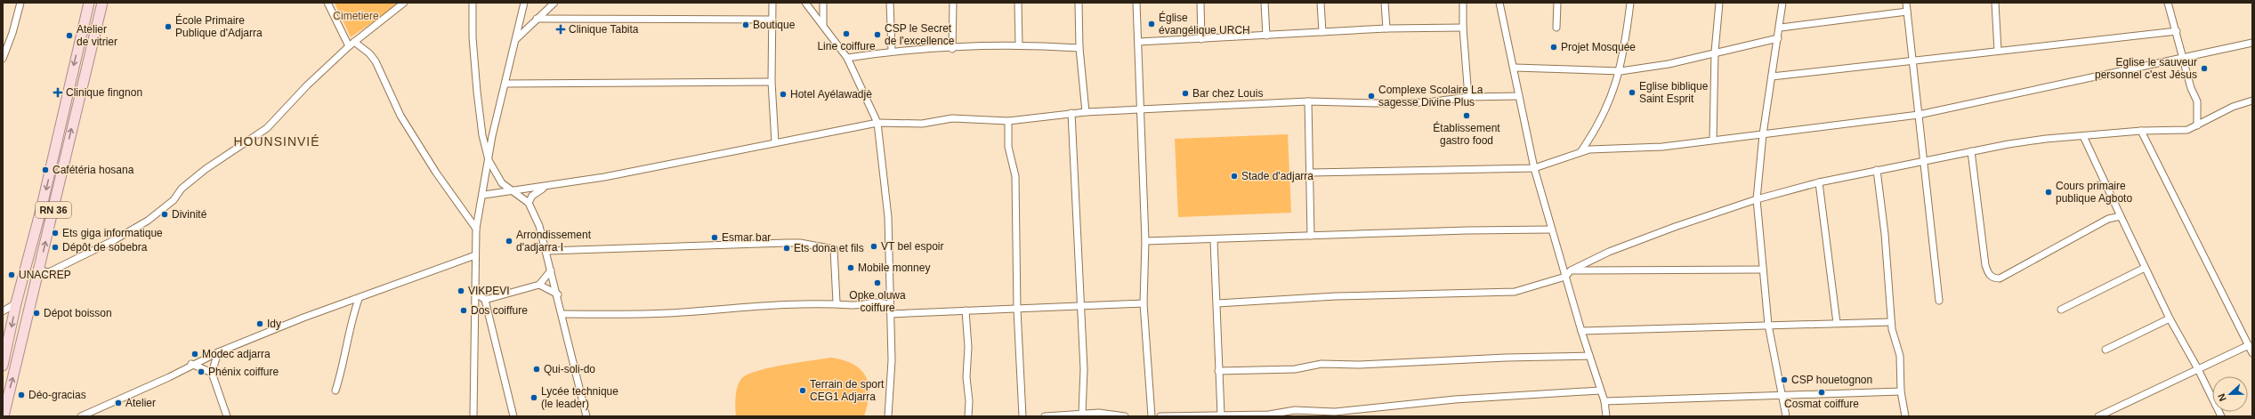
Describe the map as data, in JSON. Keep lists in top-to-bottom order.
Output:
{
  "streets": {
    "main road": ["RN 36"]
  },
  "districts": ["HOUNSINVIÉ"],
  "parks": ["Cimetiere"],
  "places": {
    "other": [
      "Église évangélique URCH",
      "Boutique",
      "École Primaire Publique d'Adjarra",
      "Line coiffure",
      "CSP le Secret de l'excellence",
      "Atelier de vitrier",
      "Projet Mosquée",
      "Eglise le sauveur personnel c'est Jésus",
      "Eglise biblique Saint Esprit",
      "Bar chez Louis",
      "Hotel Ayélawadjè",
      "Complexe Scolaire La sagesse Divine Plus",
      "Établissement gastro food",
      "Cafétéria hosana",
      "Stade d'adjarra",
      "Cours primaire publique Agboto",
      "Divinité",
      "Ets giga informatique",
      "Esmar bar",
      "Arrondissement d'adjarra I",
      "VT bel espoir",
      "Dépôt de sobebra",
      "Ets dona et fils",
      "Mobile monney",
      "UNACREP",
      "Opke oluwa coiffure",
      "VIKPEVI",
      "Dos coiffure",
      "Dépot boisson",
      "Idy",
      "Modec adjarra",
      "Qui-soli-do",
      "Phénix coiffure",
      "CSP houetognon",
      "Terrain de sport CEG1 Adjarra",
      "Cosmat coiffure",
      "Déo-gracias",
      "Lycée technique (le leader)",
      "Atelier"
    ],
    "health": ["Clinique Tabita", "Clinique fingnon"]
  },
  "north": "left"
}
